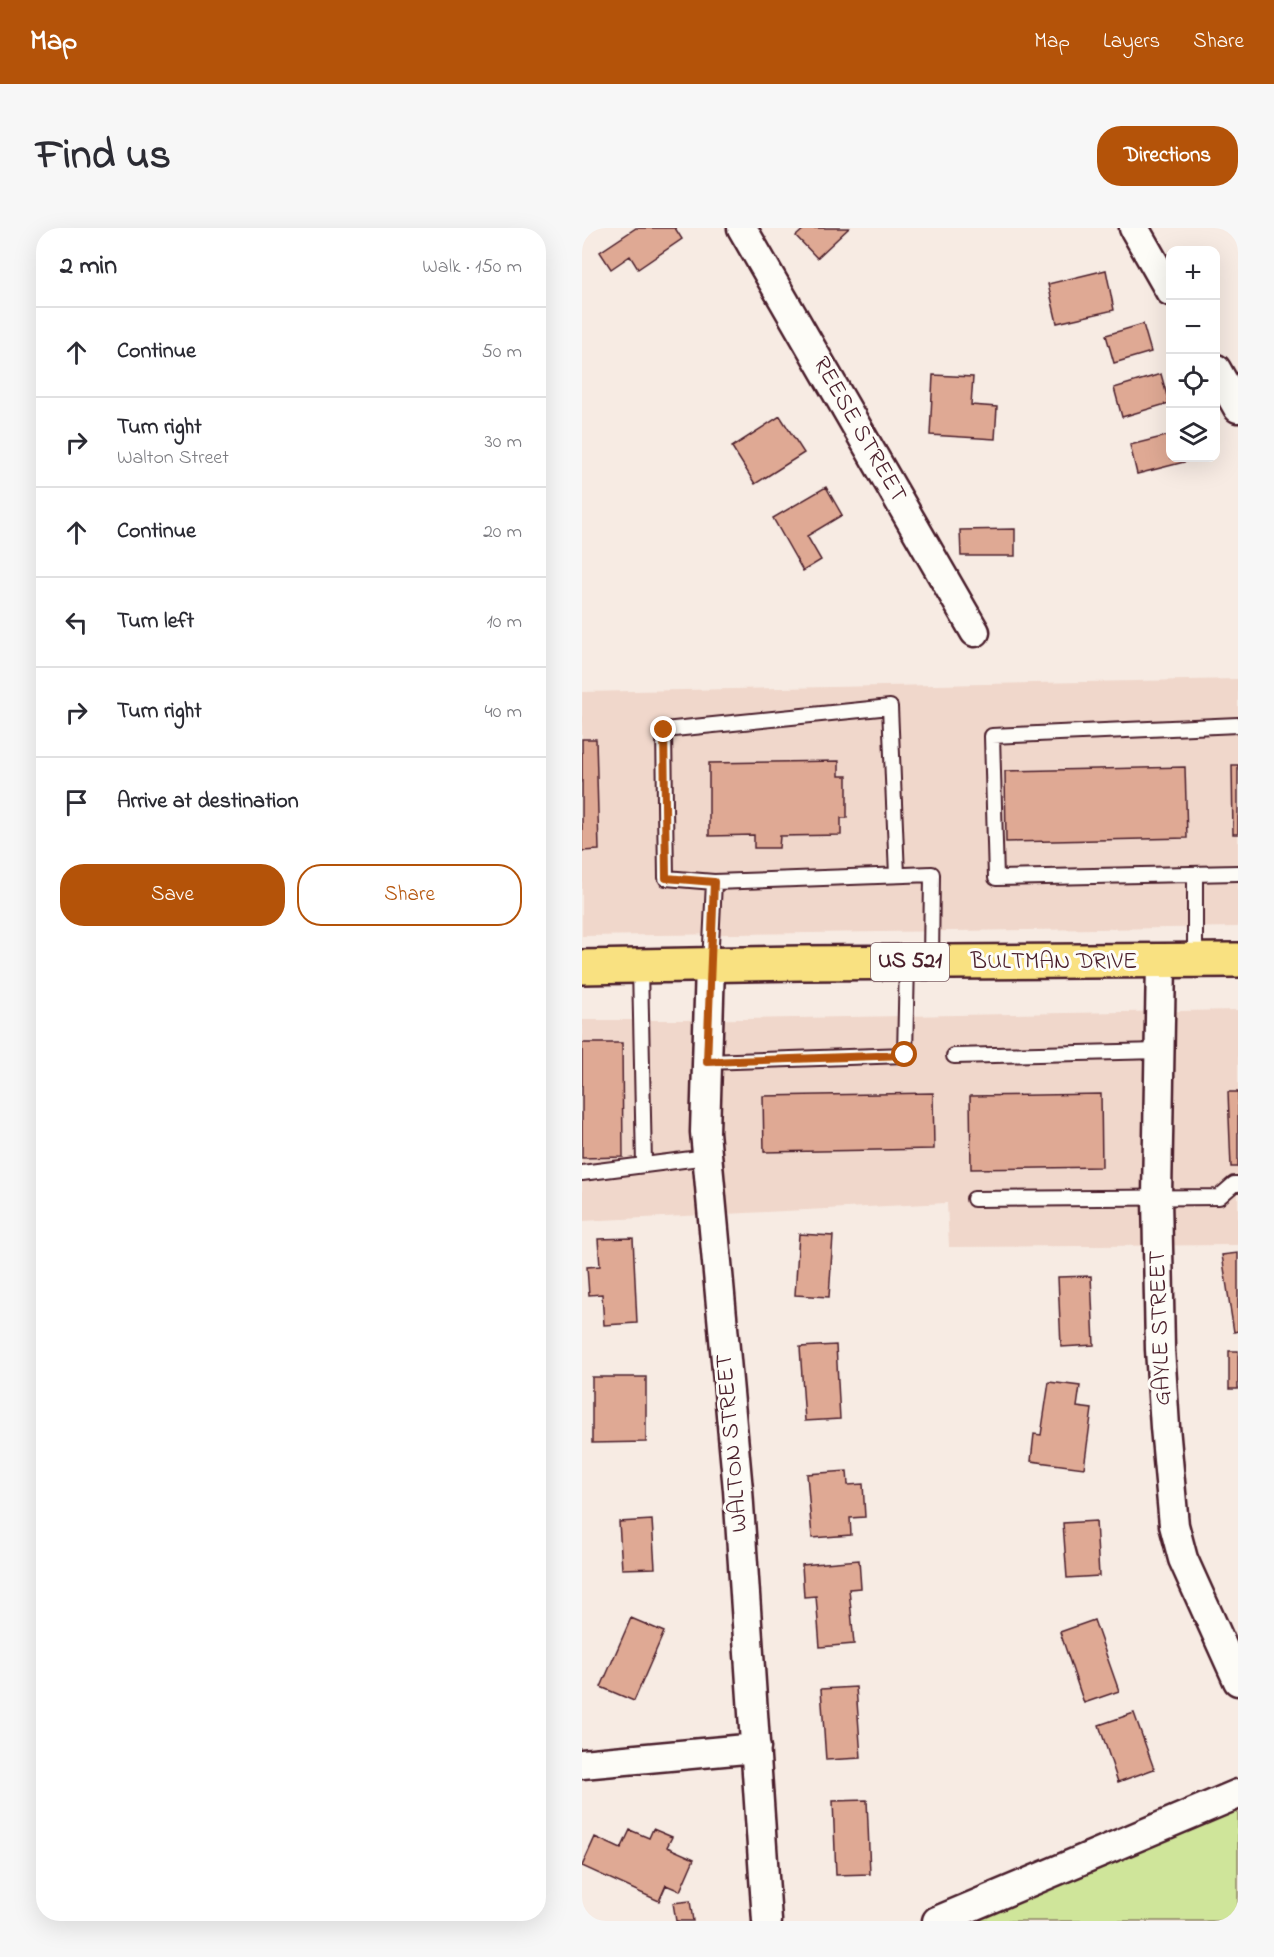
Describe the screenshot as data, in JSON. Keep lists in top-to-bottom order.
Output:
{
  "streets": {
    "highway": ["US 521", "BULTMAN DRIVE"],
    "street": ["REESE STREET", "GAYLE STREET", "WALTON STREET"]
  },
  "crossings": [
    ["BULTMAN DRIVE", "GAYLE STREET"],
    ["BULTMAN DRIVE", "WALTON STREET"]
  ],
  "page": {
    "header": "Map",
    "nav": ["Map", "Layers", "Share"],
    "title": "Find us",
    "buttons": [
      "Directions",
      ["Save", "Share"]
    ],
    "heading": ["2 min", "Walk · 150 m"],
    "map_buttons": ["+", "−"],
    "list": [
      ["Continue", "50 m"],
      ["Turn right", "Walton Street", "30 m"],
      ["Continue", "20 m"],
      ["Turn left", "10 m"],
      ["Turn right", "40 m"],
      "Arrive at destination"
    ]
  }
}
